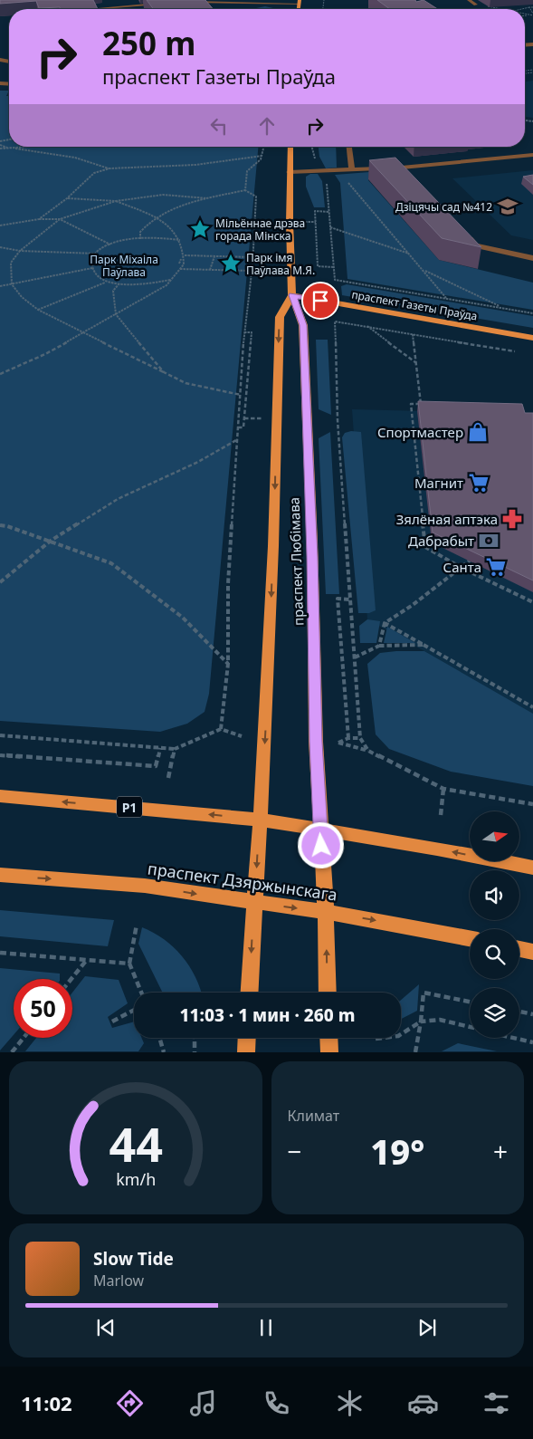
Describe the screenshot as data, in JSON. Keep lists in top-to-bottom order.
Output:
{
  "streets": {
    "main road": [
      "праспект Газеты Праўда",
      "праспект Любімава",
      "Р1",
      "праспект Дзяржынскага"
    ]
  },
  "crossings": [
    ["праспект Газеты Праўда", "праспект Любімава"],
    ["праспект Любімава", "Р1"],
    ["праспект Любімава", "праспект Дзяржынскага"]
  ],
  "parks": ["Парк Міхаіла Паўлава"],
  "places": {
    "school or university": ["Дзіцячы сад №412"],
    "place": ["Мільённае дрэва горада Мінска", "Парк імя Паўлава М.Я."],
    "shop": ["Спортмастер"],
    "supermarket": ["Магнит", "Санта"],
    "pharmacy": ["Зялёная аптэка"],
    "bank": ["Дабрабыт"]
  },
  "north": "right",
  "page": {
    "turn": ["250 m", "праспект Газеты Праўда"],
    "limit": "50",
    "trip": "11:03 · 1 мин · 260 m",
    "tile": "Климат",
    "heat": ["−", "19°", "+"],
    "song": ["Slow Tide", "Marlow"],
    "tabs": "11:02",
    "gauge": ["44", "km/h"]
  }
}
